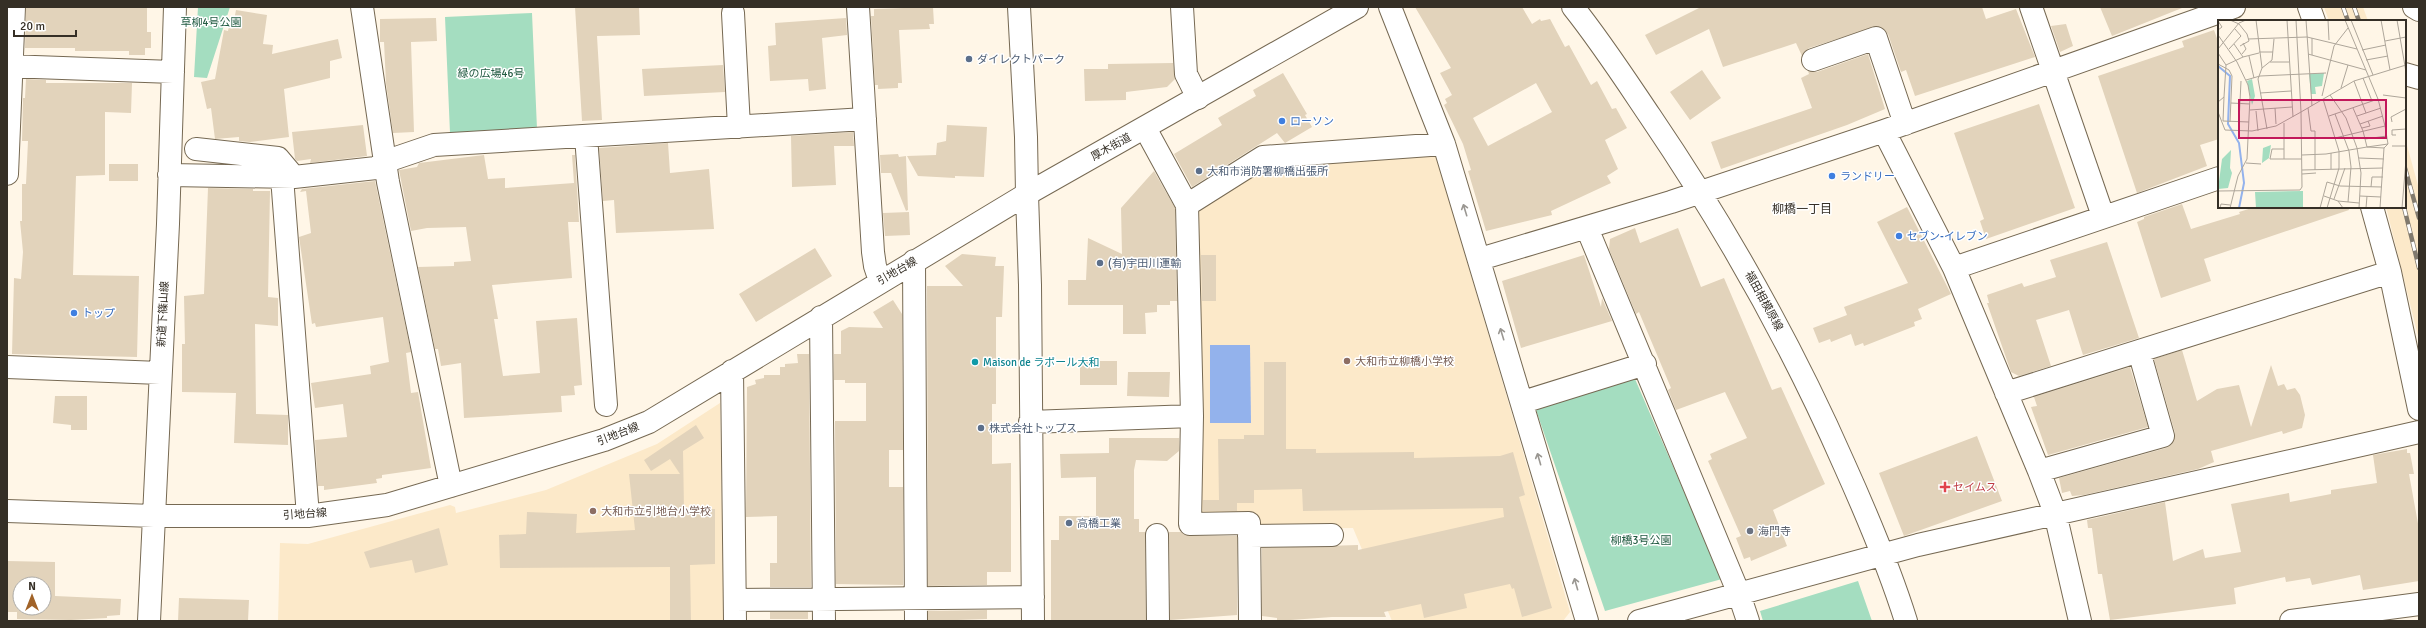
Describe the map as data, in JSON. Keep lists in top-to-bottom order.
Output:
{
  "streets": {
    "street": [
      "厚木街道",
      "引地台線",
      "福田相模原線",
      "新道下篠山線"
    ]
  },
  "crossings": [
    ["厚木街道", "引地台線"],
    ["引地台線", "新道下篠山線"]
  ],
  "districts": ["柳橋一丁目"],
  "parks": ["草柳4号公園", "緑の広場46号", "柳橋3号公園"],
  "places": {
    "other": [
      "ダイレクトパーク",
      "ローソン",
      "大和市消防署柳橋出張所",
      "ランドリー",
      "セブン-イレブン",
      "(有)宇田川運輸",
      "トップ",
      "大和市立柳橋小学校",
      "Maison de ラポール大和",
      "株式会社トップス",
      "大和市立引地台小学校",
      "高橋工業",
      "海門寺"
    ],
    "health": ["セイムス"]
  },
  "scale_bar": "20 m",
  "north": "top"
}
